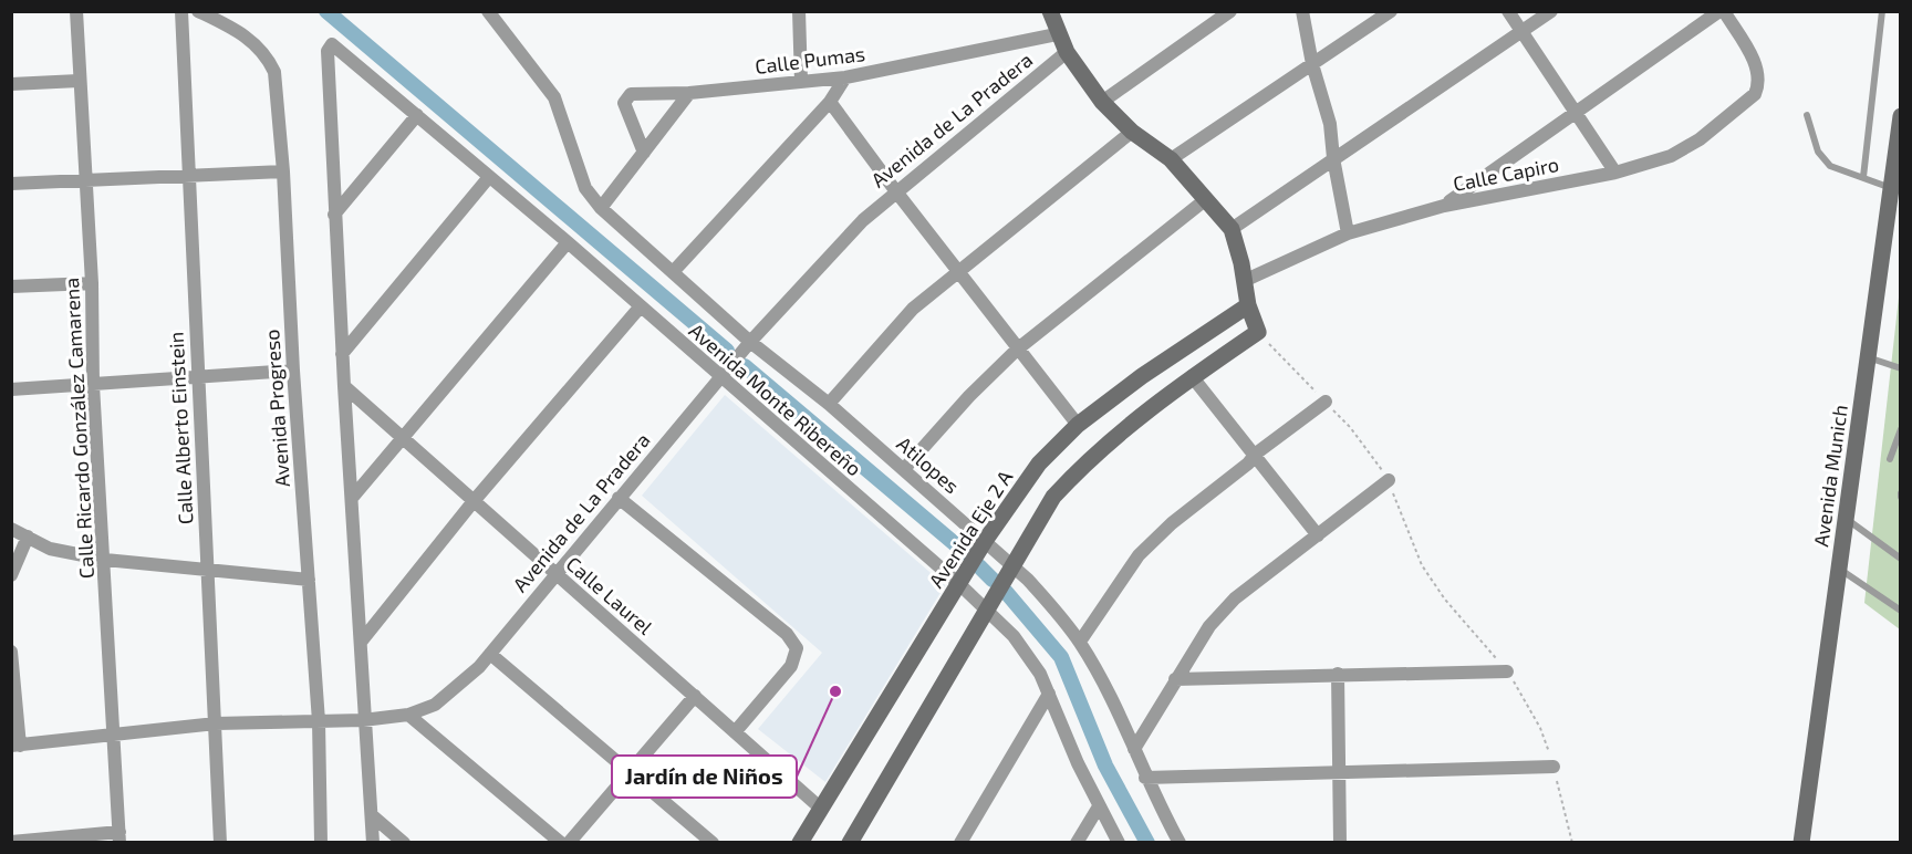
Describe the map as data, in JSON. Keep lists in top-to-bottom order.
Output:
{
  "streets": {
    "street": [
      "Calle Pumas",
      "Avenida de La Pradera",
      "Calle Capiro",
      "Avenida Monte Ribereño",
      "Avenida Progreso",
      "Calle Ricardo González Camarena",
      "Calle Alberto Einstein",
      "Atilopes",
      "Avenida Munich",
      "Avenida Eje 2 A",
      "Calle Laurel"
    ]
  },
  "crossings": [
    ["Avenida de La Pradera", "Avenida Monte Ribereño"],
    ["Avenida de La Pradera", "Avenida Progreso"],
    ["Avenida de La Pradera", "Calle Ricardo González Camarena"],
    ["Avenida de La Pradera", "Calle Alberto Einstein"],
    ["Avenida de La Pradera", "Atilopes"],
    ["Avenida de La Pradera", "Calle Laurel"],
    ["Avenida Monte Ribereño", "Avenida Eje 2 A"],
    ["Atilopes", "Avenida Eje 2 A"],
    ["Avenida Eje 2 A", "Calle Laurel"]
  ],
  "places": ["Jardín de Niños"]
}
